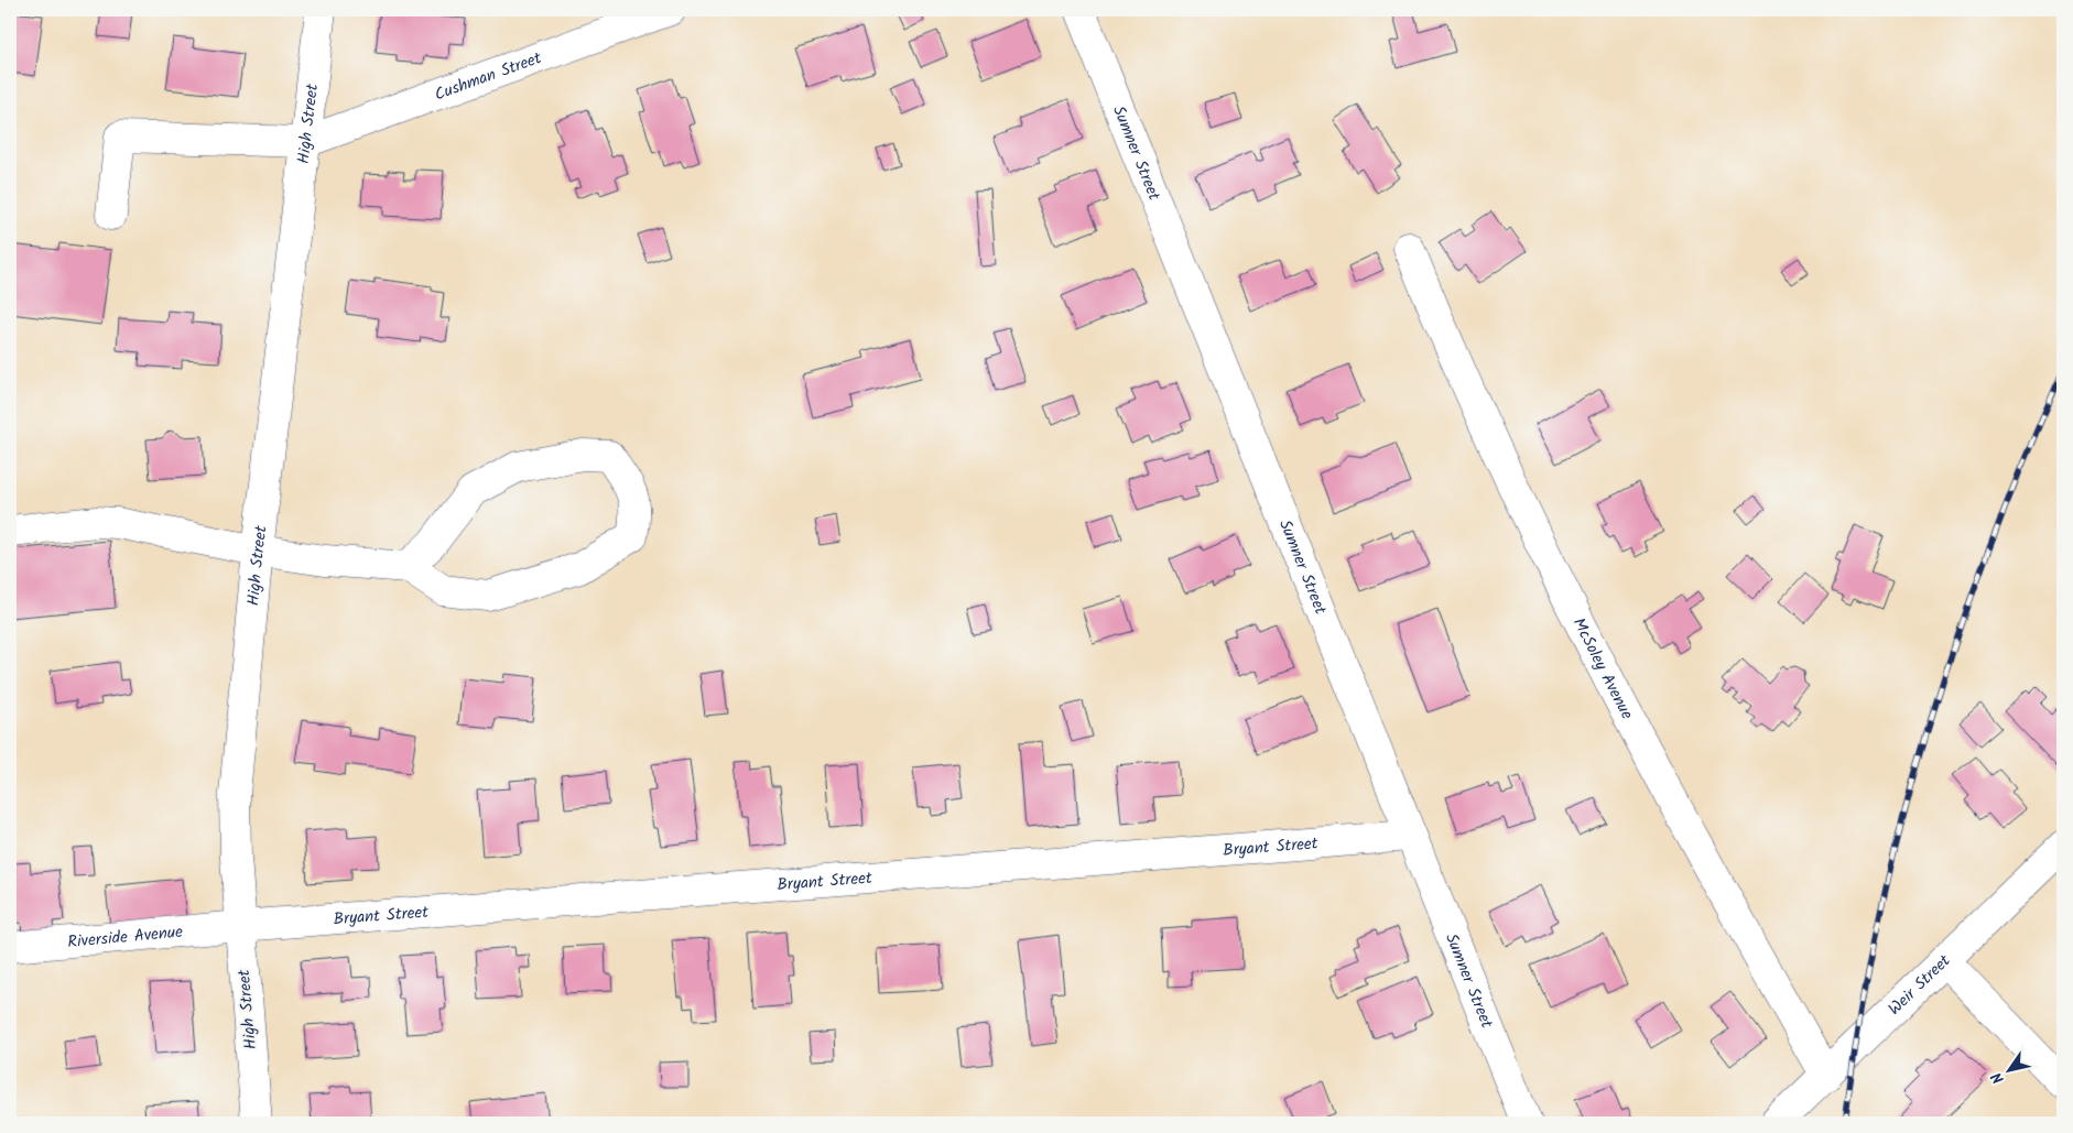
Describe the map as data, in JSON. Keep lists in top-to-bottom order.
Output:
{
  "streets": {
    "street": [
      "Cushman Street",
      "High Street",
      "Sumner Street",
      "McSoley Avenue",
      "Bryant Street",
      "Riverside Avenue",
      "Weir Street"
    ]
  },
  "crossings": [
    ["Cushman Street", "High Street"],
    ["High Street", "Bryant Street"],
    ["High Street", "Riverside Avenue"],
    ["Sumner Street", "Bryant Street"],
    ["McSoley Avenue", "Weir Street"],
    ["Bryant Street", "Riverside Avenue"]
  ],
  "north": "bottom left"
}
